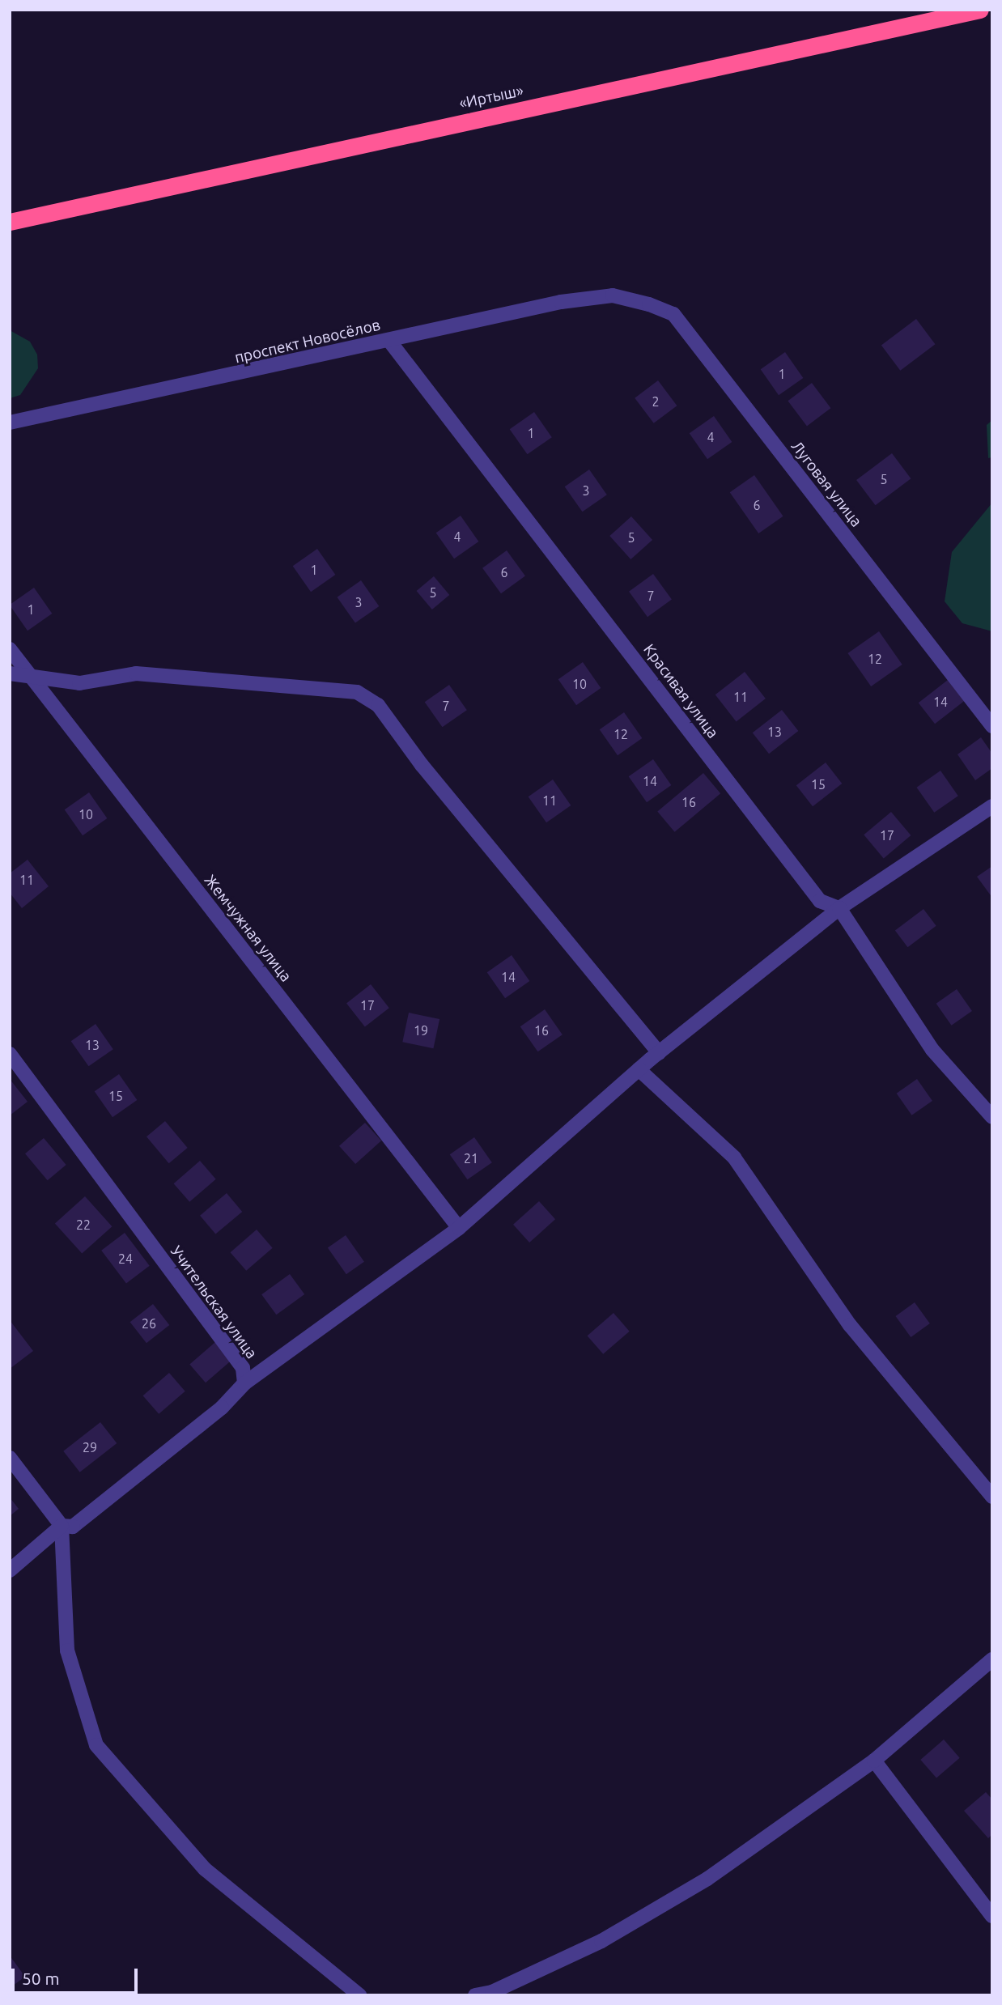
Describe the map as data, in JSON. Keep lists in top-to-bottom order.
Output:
{
  "streets": {
    "highway": ["«Иртыш»"],
    "street": [
      "проспект Новосёлов",
      "Луговая улица",
      "Красивая улица",
      "Жемчужная улица",
      "Учительская улица"
    ]
  },
  "crossings": [
    ["проспект Новосёлов", "Луговая улица"],
    ["проспект Новосёлов", "Красивая улица"]
  ],
  "house_numbers": [
    "1",
    "2",
    "1",
    "4",
    "5",
    "3",
    "6",
    "4",
    "5",
    "1",
    "6",
    "5",
    "7",
    "3",
    "1",
    "12",
    "10",
    "11",
    "14",
    "7",
    "13",
    "12",
    "14",
    "15",
    "11",
    "16",
    "10",
    "17",
    "11",
    "14",
    "17",
    "19",
    "16",
    "13",
    "15",
    "21",
    "22",
    "24",
    "26",
    "29"
  ],
  "scale_bar": "50 m"
}
